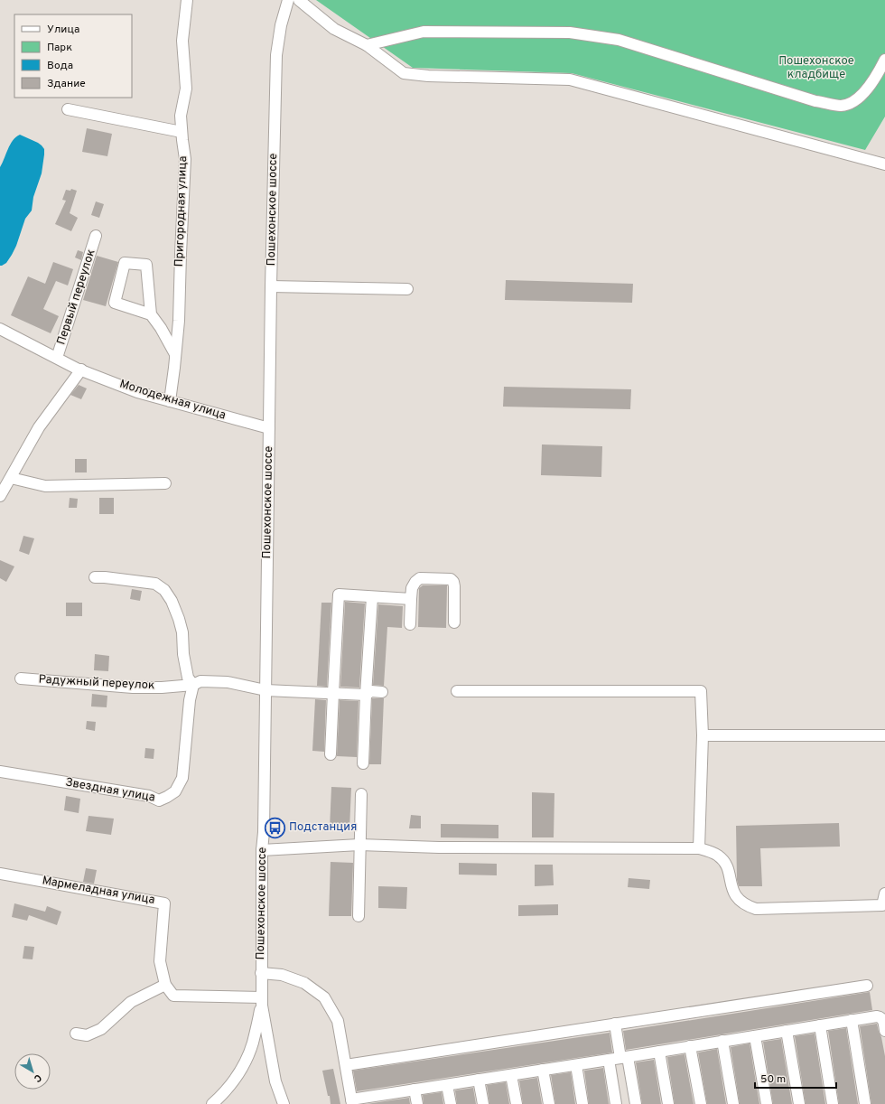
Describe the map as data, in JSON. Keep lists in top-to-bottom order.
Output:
{
  "streets": {
    "street": [
      "Пошехонское шоссе",
      "Пригородная улица",
      "Первый переулок",
      "Молодежная улица",
      "Радужный переулок",
      "Звездная улица",
      "Мармеладная улица"
    ]
  },
  "crossings": [
    ["Пошехонское шоссе", "Молодежная улица"],
    ["Пошехонское шоссе", "Радужный переулок"],
    ["Пригородная улица", "Молодежная улица"],
    ["Первый переулок", "Молодежная улица"],
    ["Радужный переулок", "Звездная улица"]
  ],
  "parks": ["Пошехонское кладбище"],
  "places": {
    "bus stop": ["Подстанция"]
  },
  "legend": [
    "Улица",
    "Парк",
    "Вода",
    "Здание"
  ],
  "scale_bar": "50 m",
  "north": "bottom right"
}
